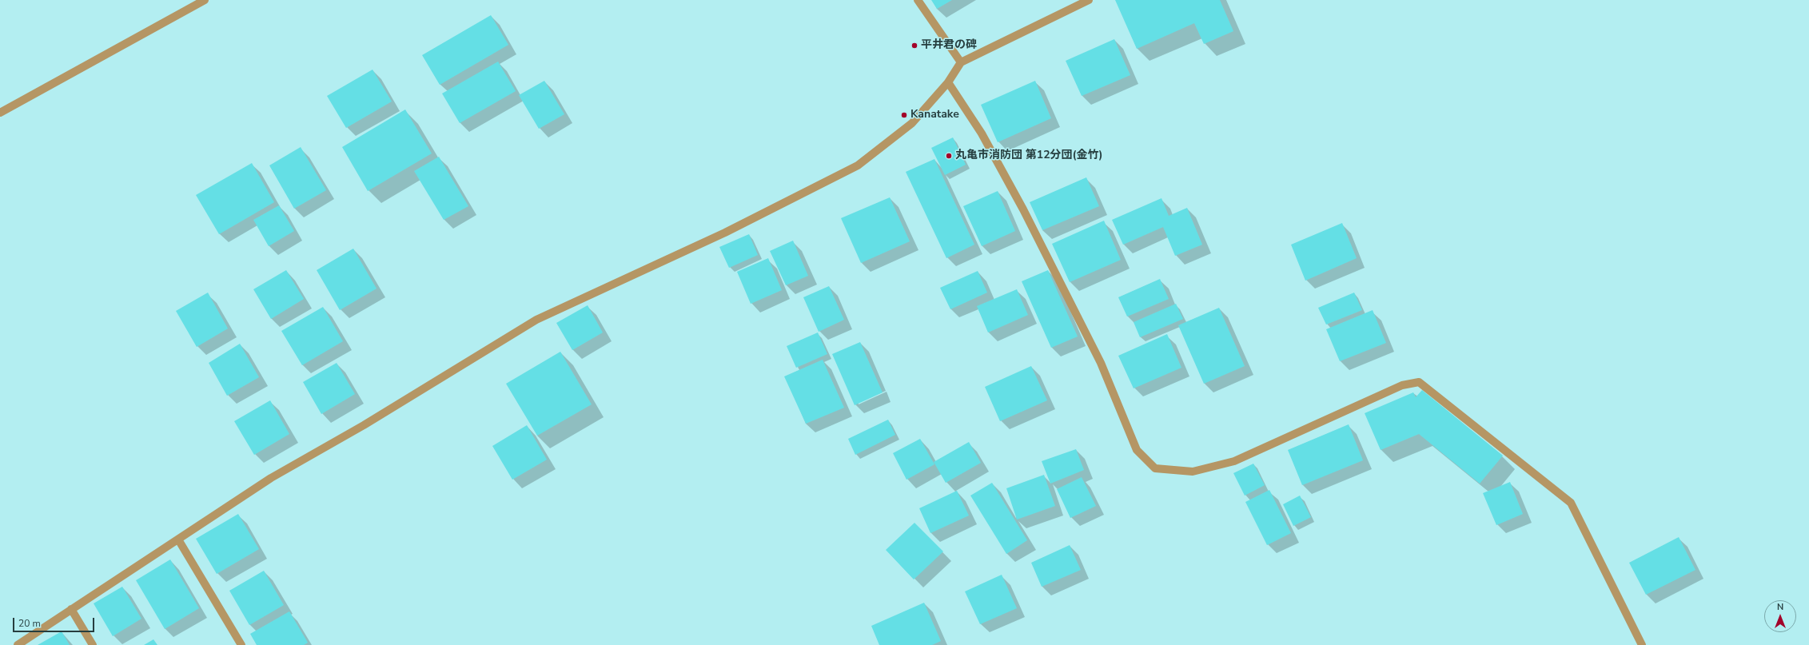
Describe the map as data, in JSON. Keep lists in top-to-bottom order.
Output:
{
  "places": ["平井君の碑", "Kanatake", "丸亀市消防団 第12分団(金竹)"],
  "scale_bar": "20 m",
  "north": "top"
}
